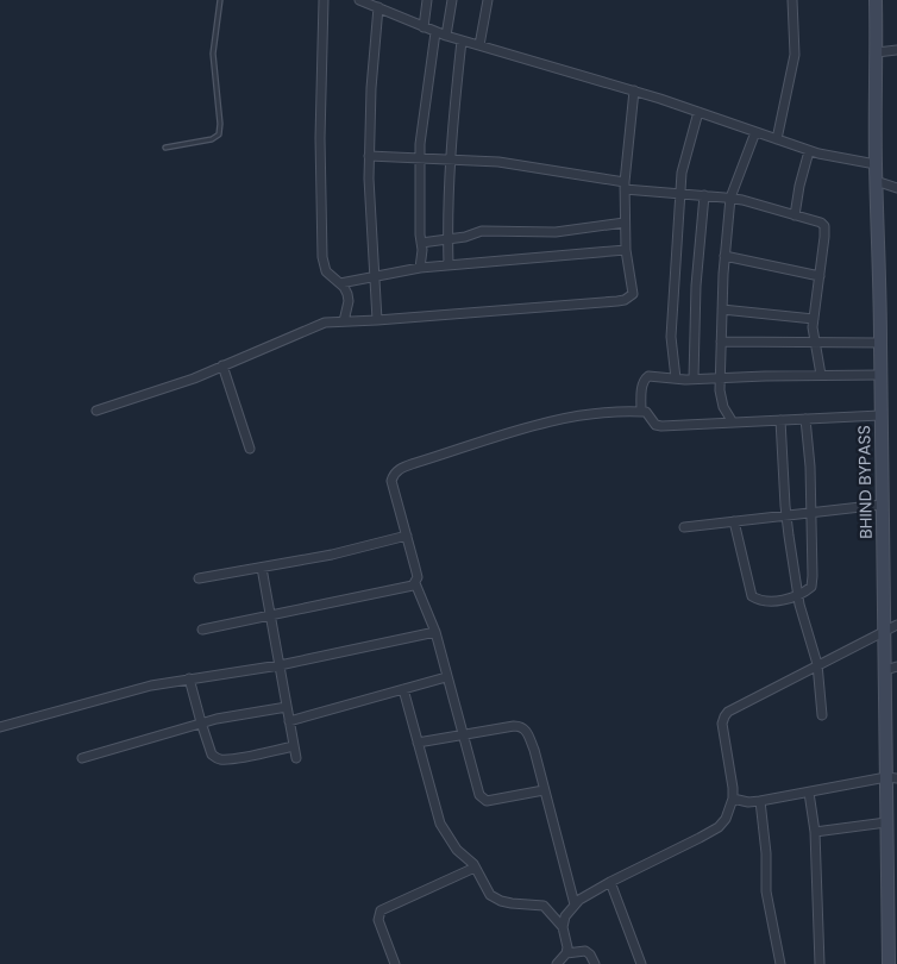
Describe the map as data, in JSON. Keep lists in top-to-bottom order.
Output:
{
  "streets": {
    "street": ["BHIND BYPASS"]
  }
}
